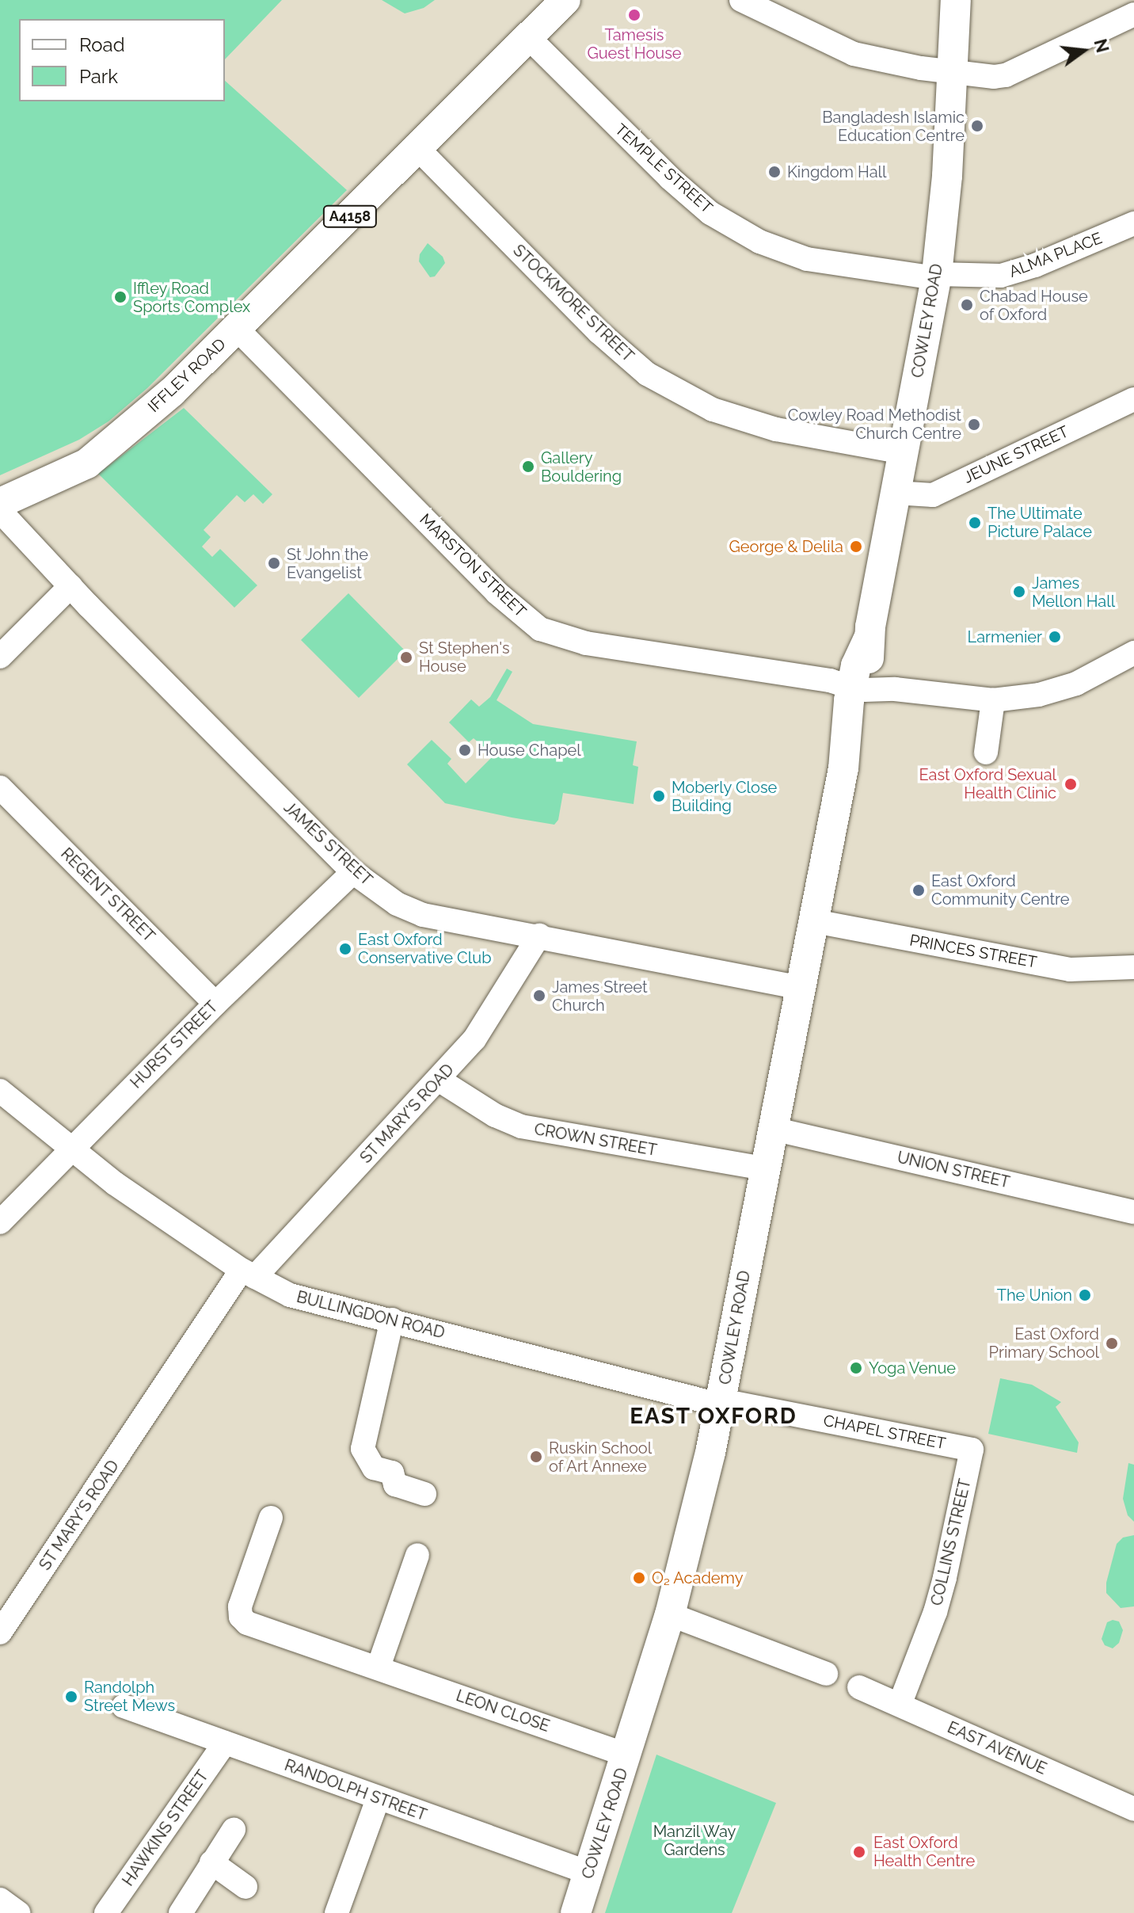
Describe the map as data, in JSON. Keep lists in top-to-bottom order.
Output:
{
  "streets": {
    "main road": ["A4158", "COWLEY ROAD", "IFFLEY ROAD"],
    "street": [
      "TEMPLE STREET",
      "ALMA PLACE",
      "STOCKMORE STREET",
      "JEUNE STREET",
      "MARSTON STREET",
      "JAMES STREET",
      "REGENT STREET",
      "PRINCES STREET",
      "HURST STREET",
      "ST MARY'S ROAD",
      "CROWN STREET",
      "UNION STREET",
      "BULLINGDON ROAD",
      "CHAPEL STREET",
      "COLLINS STREET",
      "LEON CLOSE",
      "EAST AVENUE",
      "RANDOLPH STREET",
      "HAWKINS STREET"
    ]
  },
  "crossings": [
    ["TEMPLE STREET", "ALMA PLACE"],
    ["TEMPLE STREET", "COWLEY ROAD"],
    ["TEMPLE STREET", "IFFLEY ROAD"],
    ["ALMA PLACE", "COWLEY ROAD"],
    ["STOCKMORE STREET", "COWLEY ROAD"],
    ["STOCKMORE STREET", "IFFLEY ROAD"],
    ["COWLEY ROAD", "JEUNE STREET"],
    ["COWLEY ROAD", "MARSTON STREET"],
    ["COWLEY ROAD", "JAMES STREET"],
    ["COWLEY ROAD", "PRINCES STREET"],
    ["COWLEY ROAD", "CROWN STREET"],
    ["COWLEY ROAD", "UNION STREET"],
    ["COWLEY ROAD", "BULLINGDON ROAD"],
    ["COWLEY ROAD", "CHAPEL STREET"],
    ["COWLEY ROAD", "LEON CLOSE"],
    ["COWLEY ROAD", "RANDOLPH STREET"],
    ["IFFLEY ROAD", "MARSTON STREET"],
    ["JAMES STREET", "HURST STREET"],
    ["JAMES STREET", "ST MARY'S ROAD"],
    ["REGENT STREET", "HURST STREET"],
    ["HURST STREET", "BULLINGDON ROAD"],
    ["ST MARY'S ROAD", "CROWN STREET"],
    ["ST MARY'S ROAD", "BULLINGDON ROAD"],
    ["BULLINGDON ROAD", "CHAPEL STREET"],
    ["CHAPEL STREET", "COLLINS STREET"],
    ["COLLINS STREET", "EAST AVENUE"],
    ["RANDOLPH STREET", "HAWKINS STREET"]
  ],
  "districts": ["EAST OXFORD"],
  "parks": ["Manzil Way Gardens"],
  "places": [
    "Tamesis Guest House",
    "Bangladesh Islamic Education Centre",
    "Kingdom Hall",
    "Iffley Road Sports Complex",
    "Chabad House of Oxford",
    "Cowley Road Methodist Church Centre",
    "Gallery Bouldering",
    "The Ultimate Picture Palace",
    "George & Delila",
    "St John the Evangelist",
    "James Mellon Hall",
    "Larmenier",
    "St Stephen's House",
    "House Chapel",
    "East Oxford Sexual Health Clinic",
    "Moberly Close Building",
    "East Oxford Community Centre",
    "East Oxford Conservative Club",
    "James Street Church",
    "The Union",
    "East Oxford Primary School",
    "Yoga Venue",
    "Ruskin School of Art Annexe",
    "O₂ Academy",
    "Randolph Street Mews",
    "East Oxford Health Centre"
  ],
  "legend": ["Road", "Park"],
  "north": "right"
}
